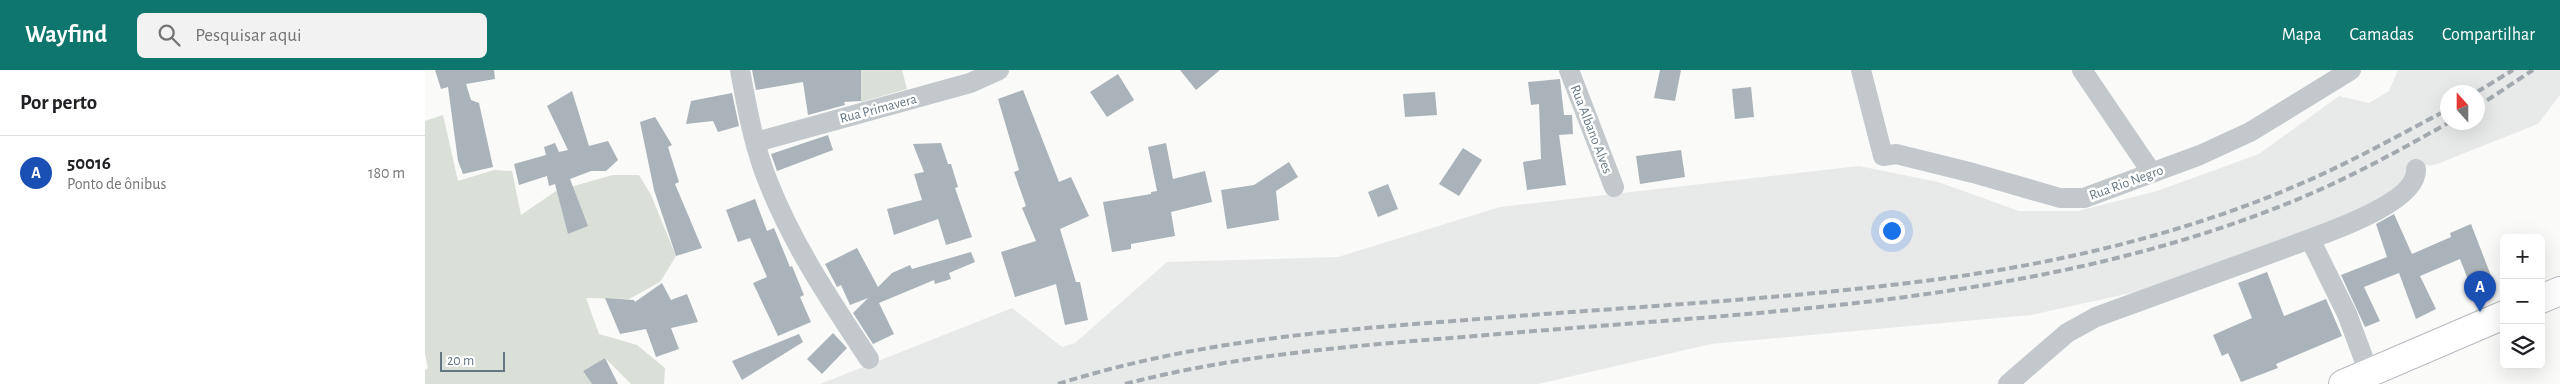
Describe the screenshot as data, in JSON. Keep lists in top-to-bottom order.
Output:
{
  "streets": {
    "street": ["Rua Primavera", "Rua Albano Alves", "Rua Rio Negro"]
  },
  "scale_bar": "20 m",
  "north": "top",
  "page": {
    "header": "Wayfind",
    "search": "Pesquisar aqui",
    "nav": ["Mapa", "Camadas", "Compartilhar"],
    "heading": "Por perto",
    "list": [
      {
        "mark": "A",
        "name": "50016",
        "note": "Ponto de ônibus",
        "value": "180 m"
      }
    ],
    "map_buttons": ["+", "−"],
    "pins": "A",
    "scale": "20 m"
  }
}
